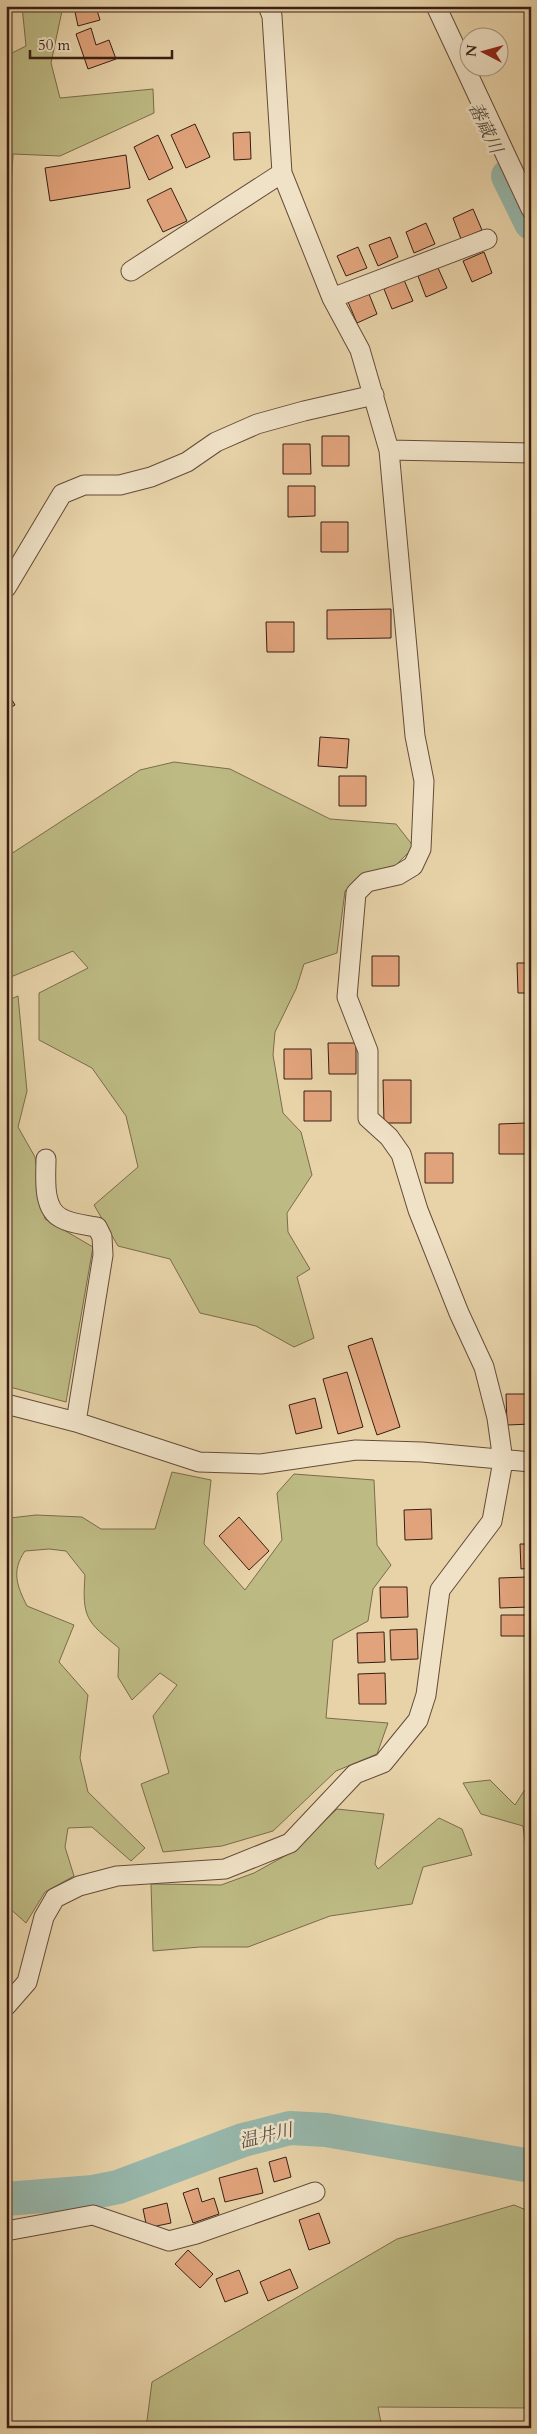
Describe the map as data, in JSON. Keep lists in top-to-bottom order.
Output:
{
  "water": ["蕃蔵川", "温井川"],
  "scale_bar": "50 m",
  "north": "left"
}
